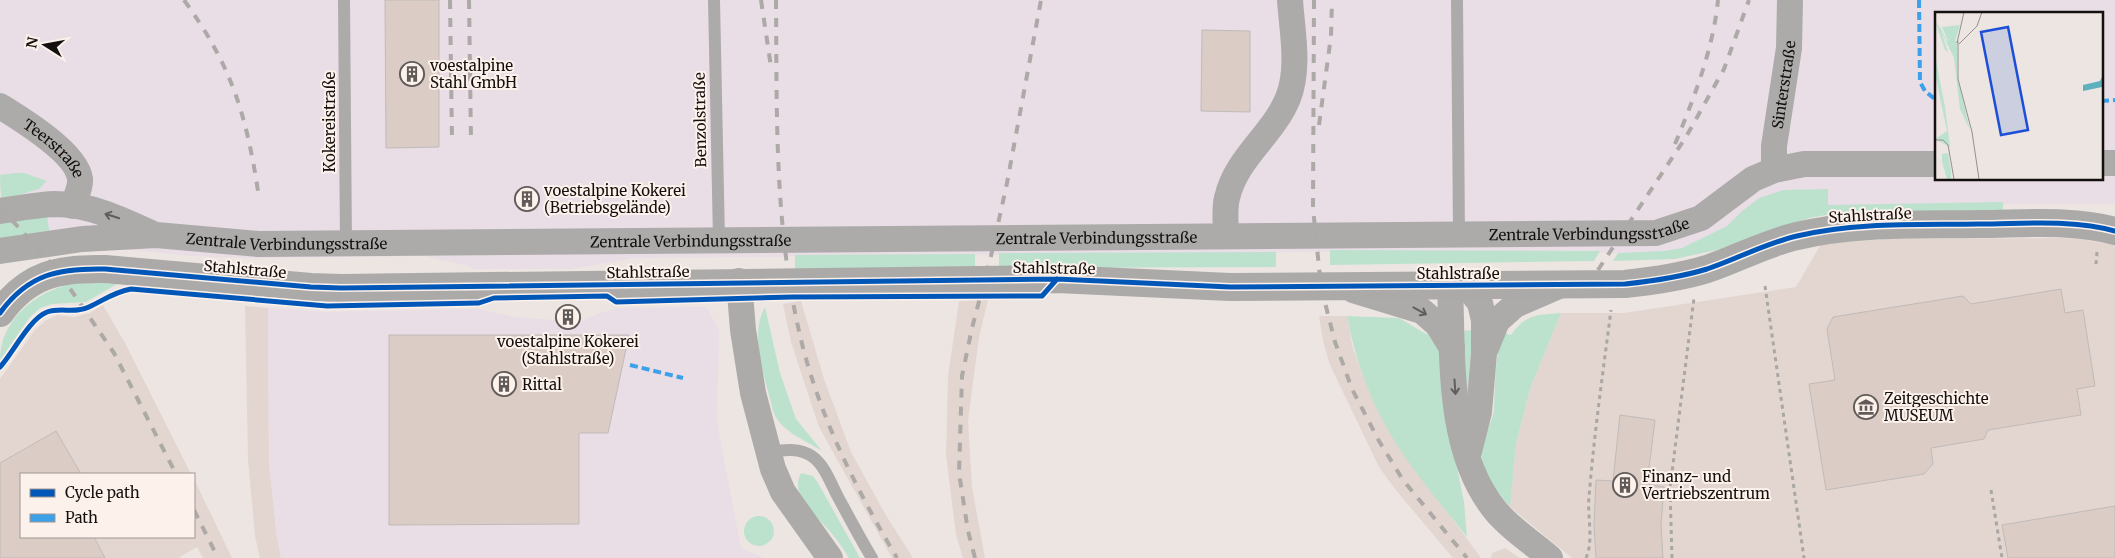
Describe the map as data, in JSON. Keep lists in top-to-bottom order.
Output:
{
  "streets": {
    "street": [
      "Sinterstraße",
      "Teerstraße",
      "Stahlstraße",
      "Zentrale Verbindungsstraße"
    ],
    "lane": ["Benzolstraße", "Kokereistraße"]
  },
  "crossings": [
    ["Sinterstraße", "Zentrale Verbindungsstraße"],
    ["Benzolstraße", "Zentrale Verbindungsstraße"],
    ["Kokereistraße", "Zentrale Verbindungsstraße"]
  ],
  "places": {
    "building": [
      "voestalpine Stahl GmbH",
      "voestalpine Kokerei (Betriebsgelände)",
      "voestalpine Kokerei (Stahlstraße)",
      "Rittal",
      "Finanz- und Vertriebszentrum"
    ],
    "museum": ["Zeitgeschichte MUSEUM"]
  },
  "legend": ["Cycle path", "Path"],
  "north": "left"
}
